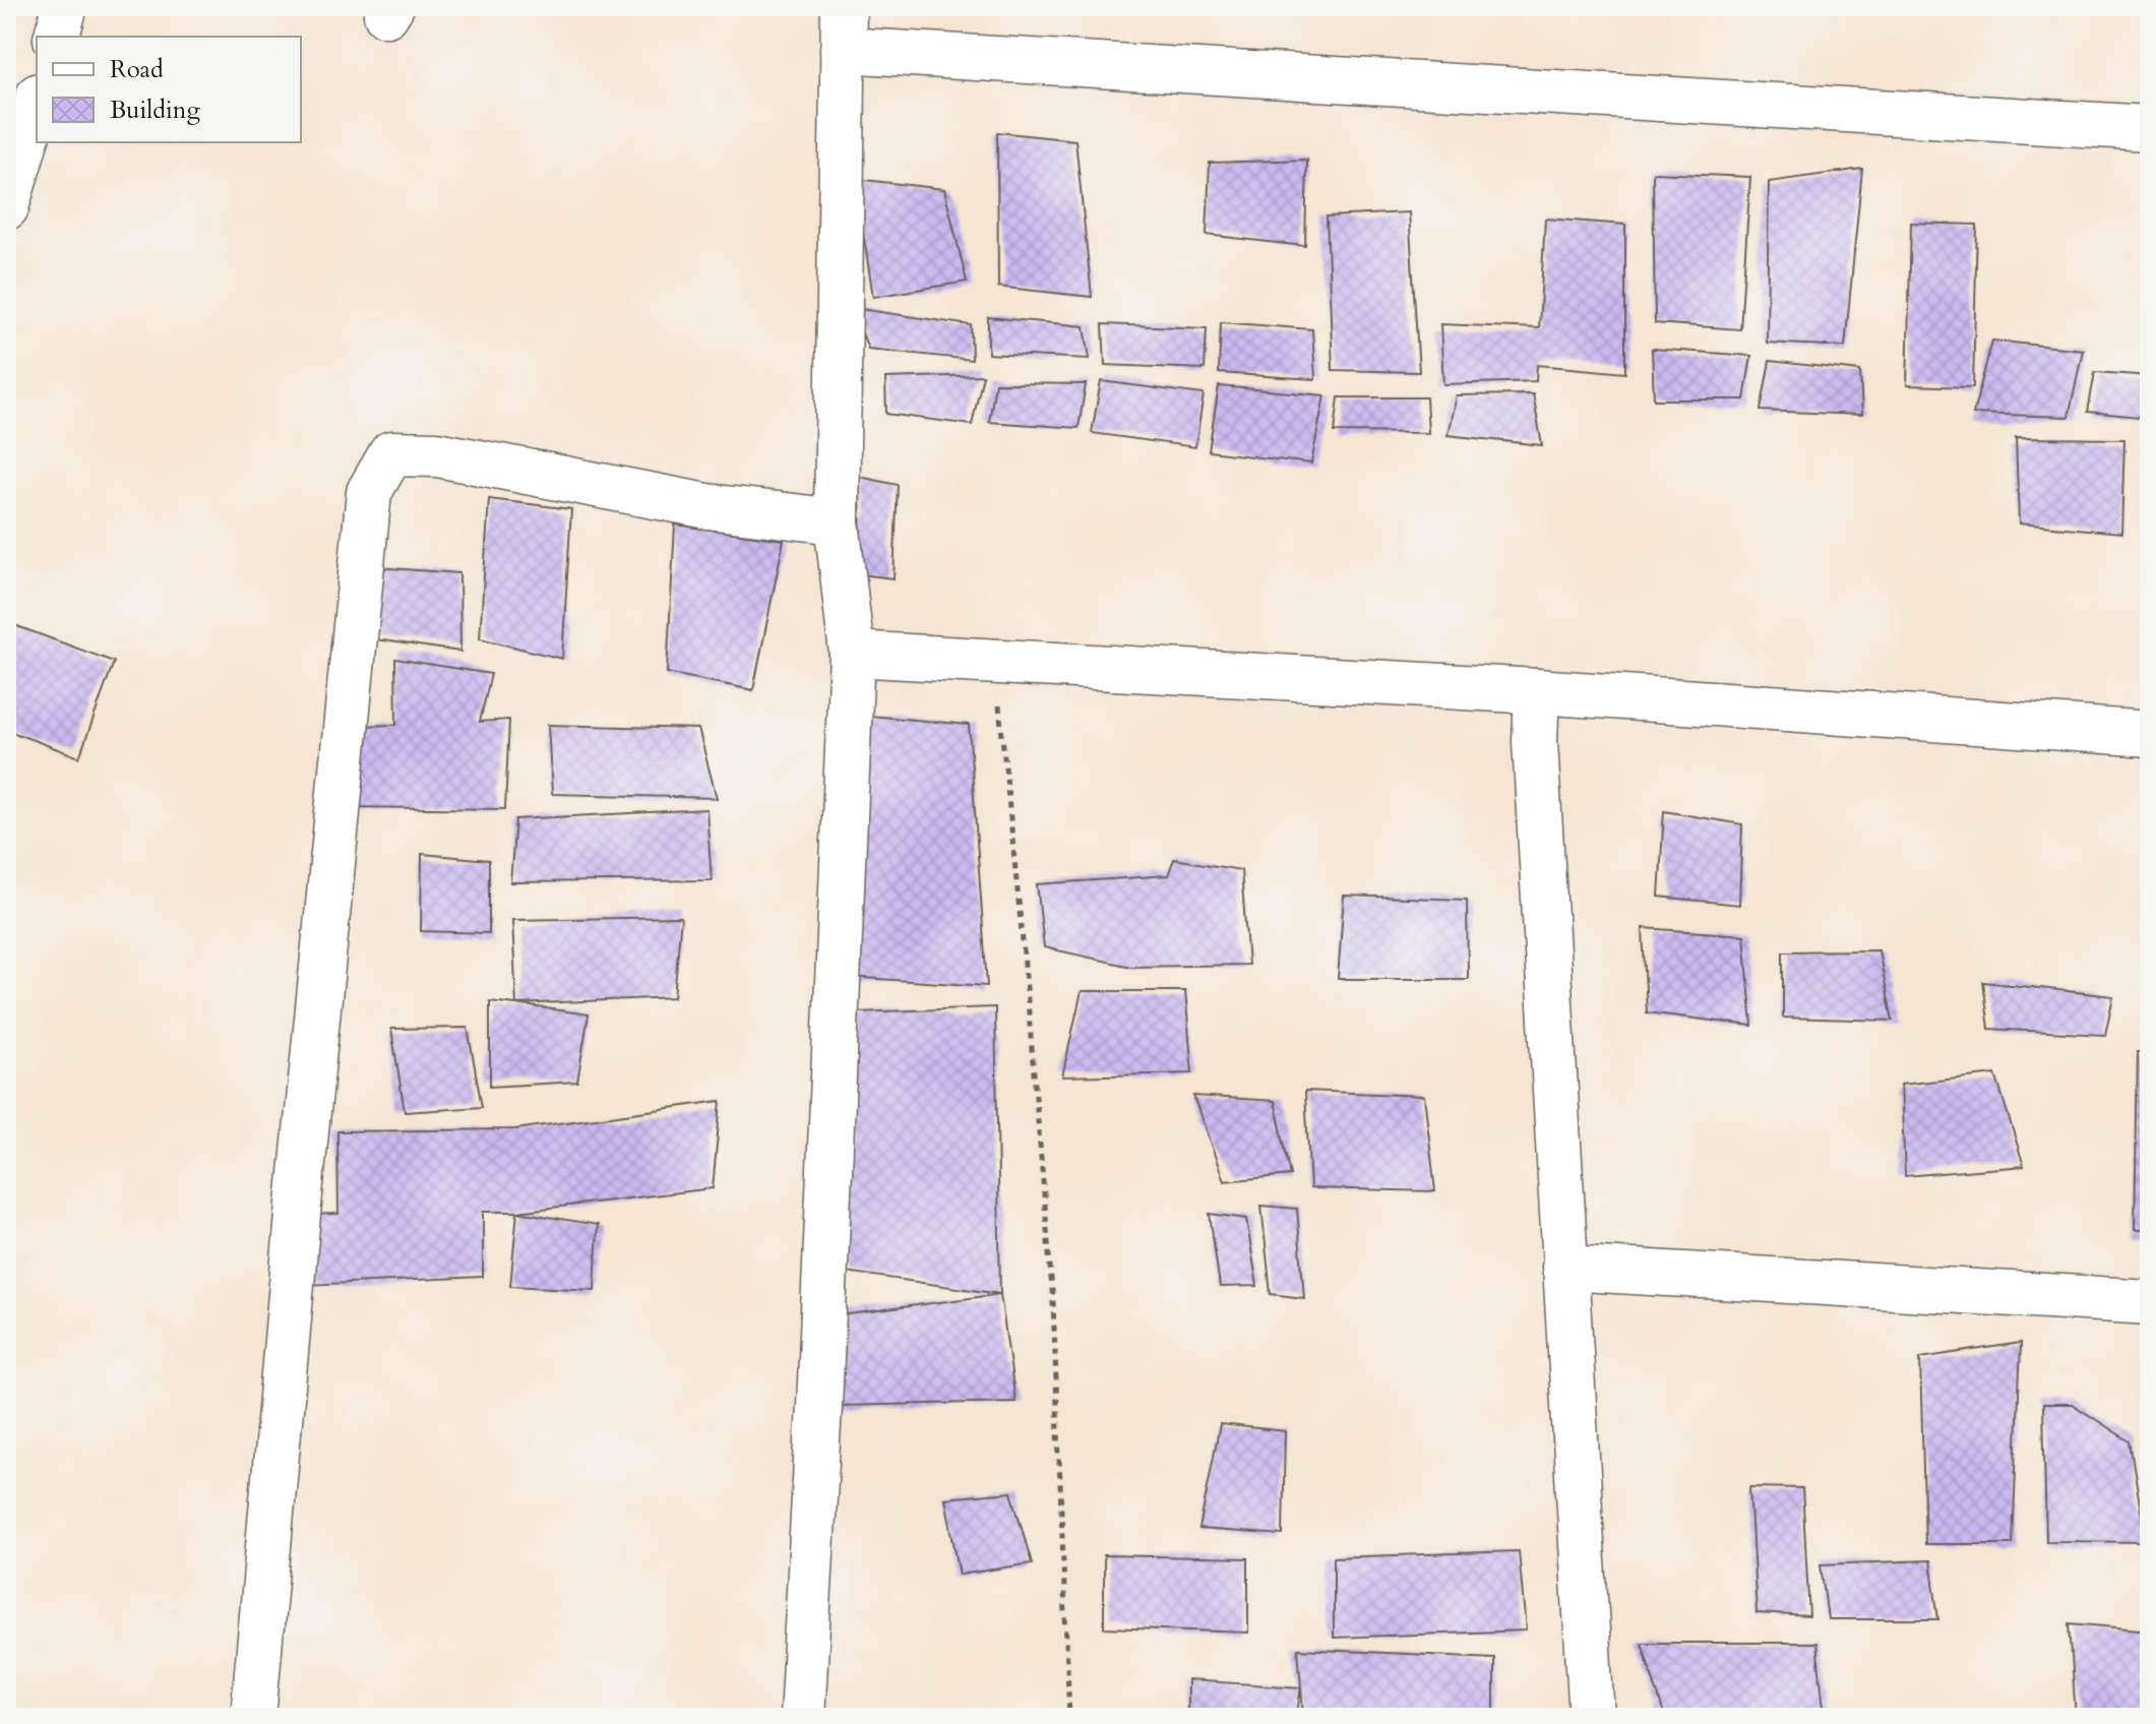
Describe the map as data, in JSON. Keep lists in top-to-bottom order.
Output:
{
  "legend": ["Road", "Building"]
}
